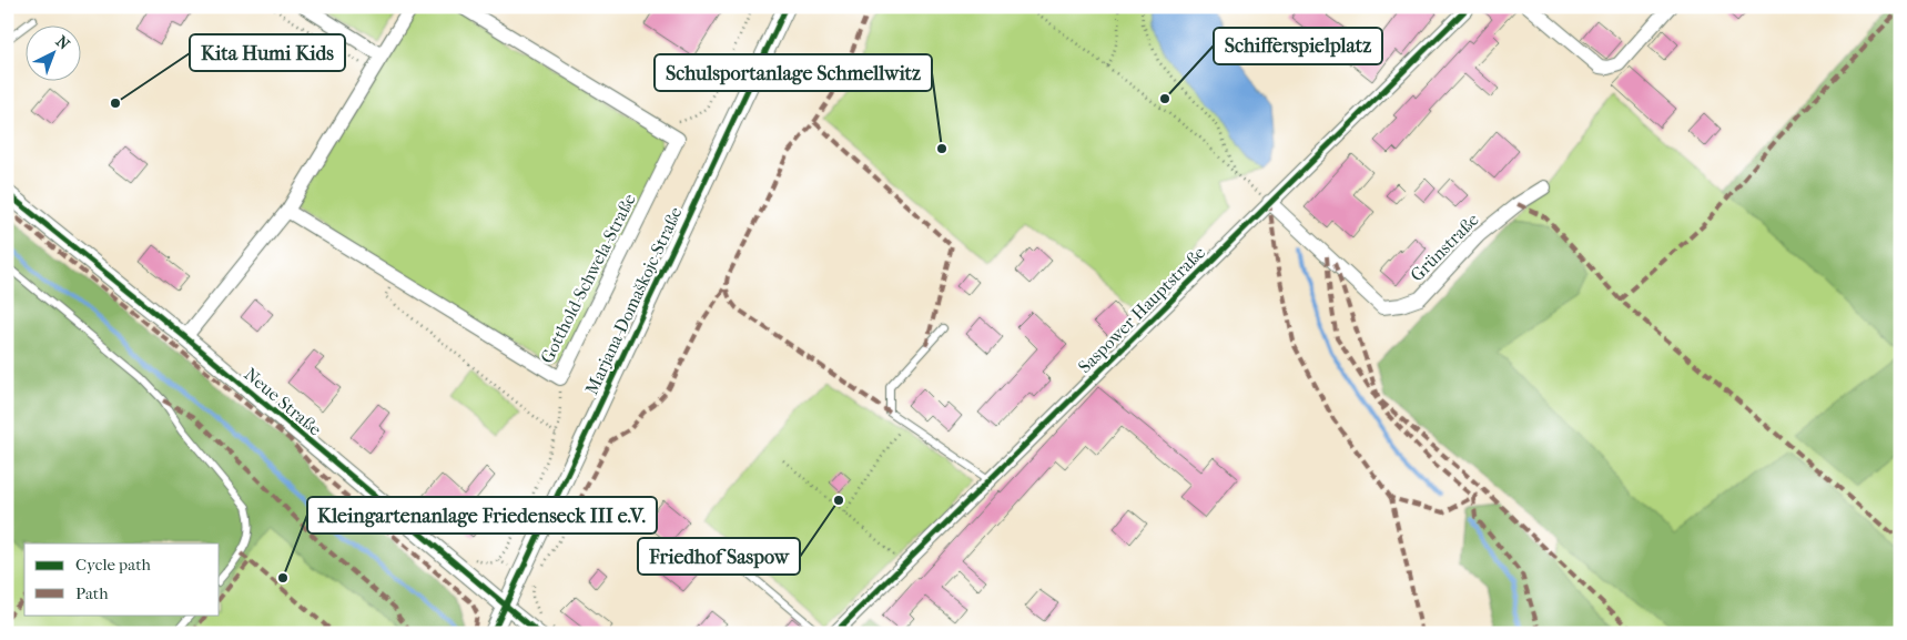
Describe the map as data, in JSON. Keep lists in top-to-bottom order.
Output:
{
  "streets": {
    "street": [
      "Grünstraße",
      "Gotthold-Schwela-Straße",
      "Marjana-Domaškojc-Straße",
      "Saspower Hauptstraße",
      "Neue Straße"
    ]
  },
  "crossings": [
    ["Grünstraße", "Saspower Hauptstraße"],
    ["Marjana-Domaškojc-Straße", "Neue Straße"]
  ],
  "places": [
    "Schifferspielplatz",
    "Kita Humi Kids",
    "Schulsportanlage Schmellwitz",
    "Friedhof Saspow",
    "Kleingartenanlage Friedenseck III e.V."
  ],
  "legend": ["Cycle path", "Path"],
  "north": "top right"
}
